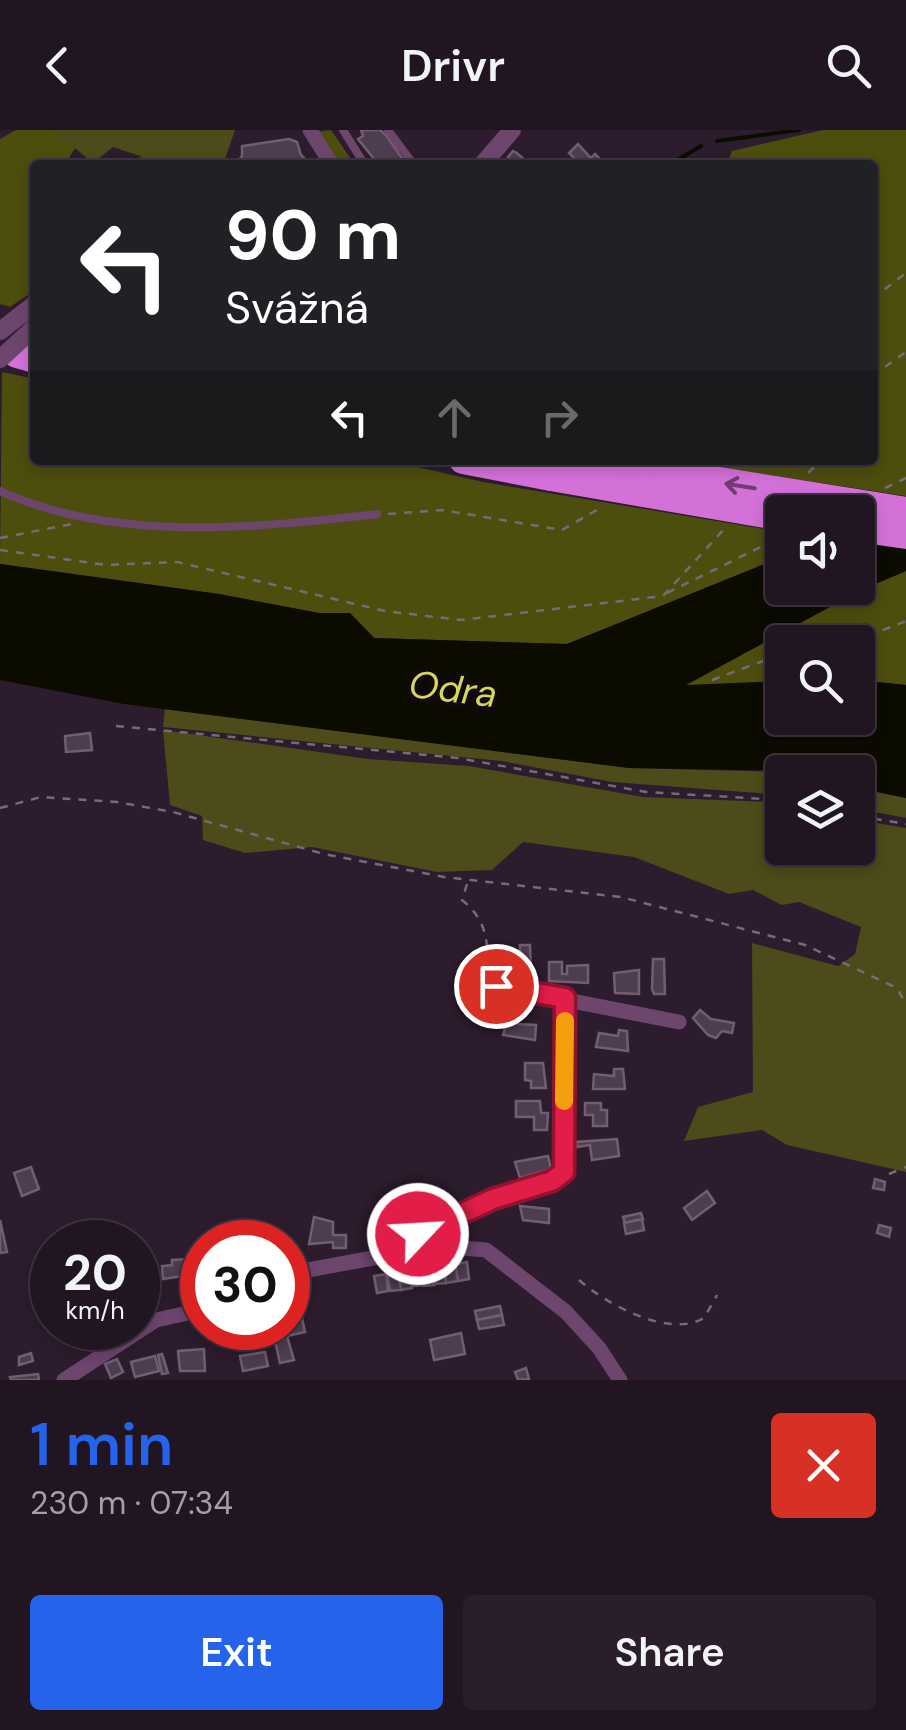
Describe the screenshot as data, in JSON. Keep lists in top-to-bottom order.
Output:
{
  "water": ["Odra"],
  "page": {
    "header": "Drivr",
    "turn": ["90 m", "Svážná"],
    "speed": "20 km/h",
    "limit": "30",
    "heading": ["1 min", "230 m · 07:34"],
    "buttons": ["Exit", "Share"]
  }
}
